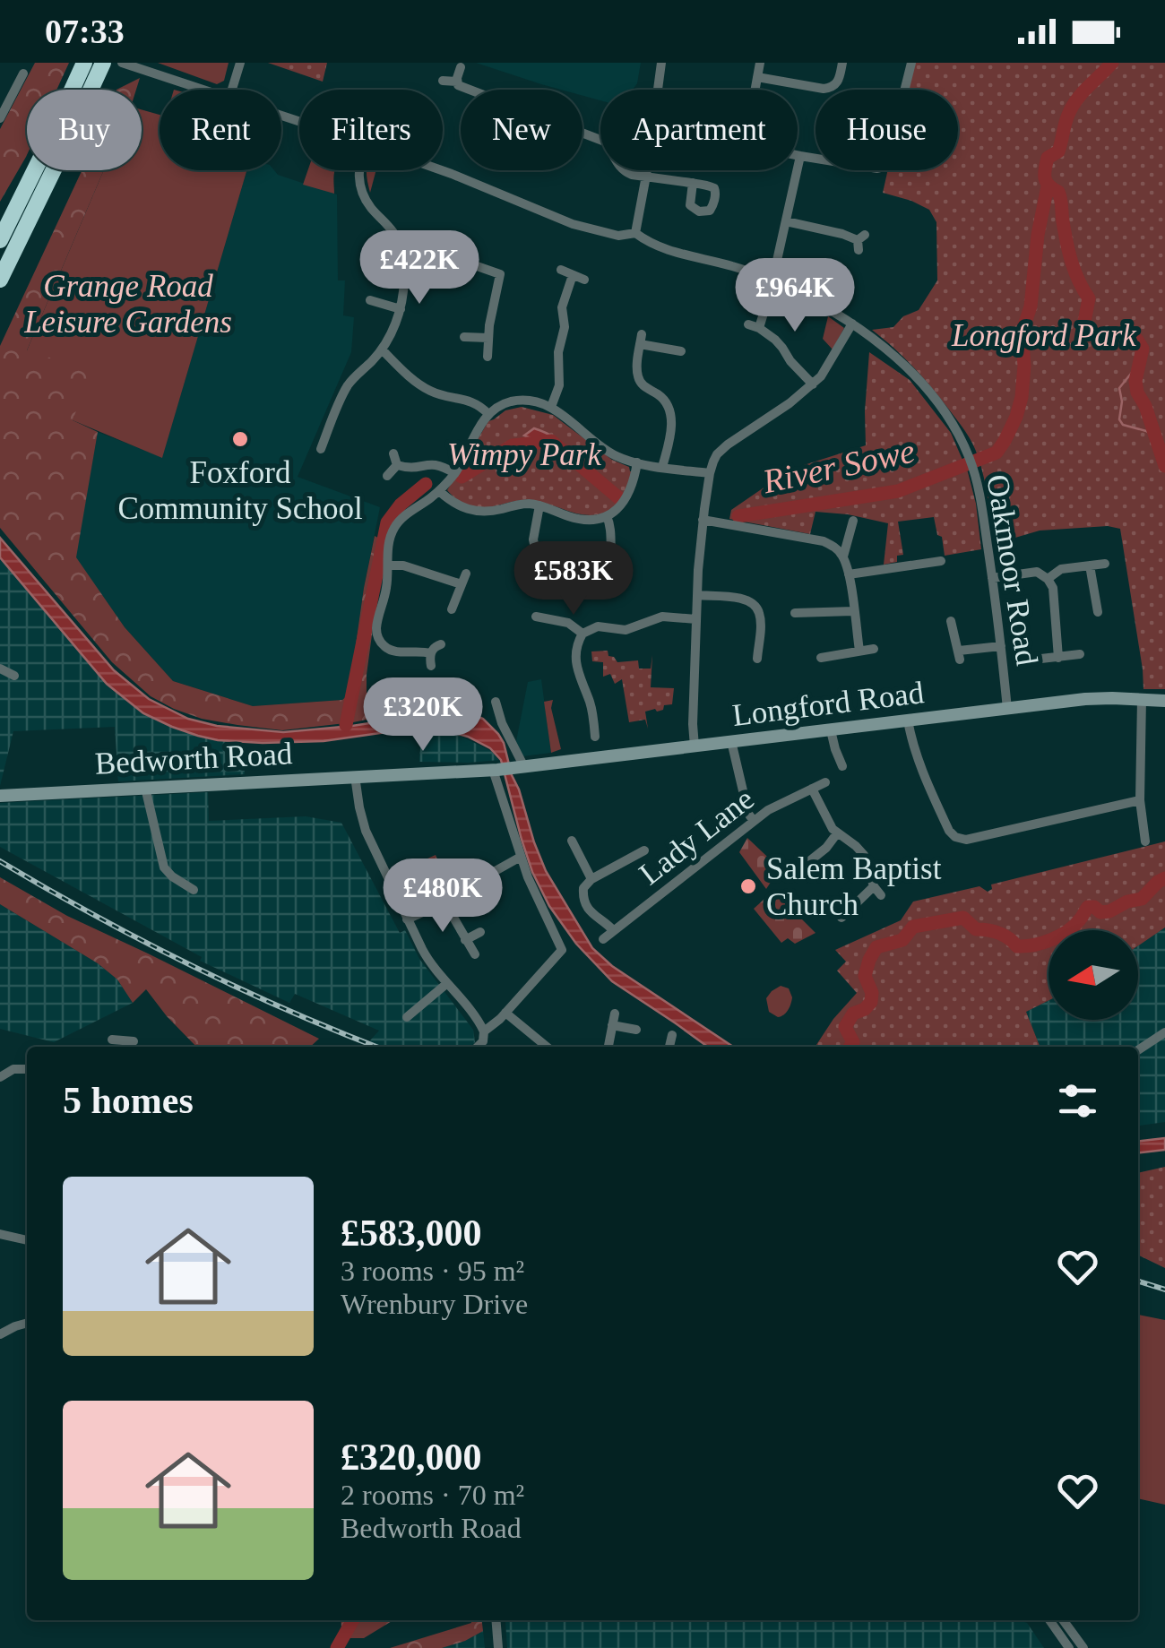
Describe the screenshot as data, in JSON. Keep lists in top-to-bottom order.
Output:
{
  "streets": {
    "main road": ["Longford Road", "Bedworth Road"],
    "street": ["Oakmoor Road", "Lady Lane"]
  },
  "crossings": [
    ["Oakmoor Road", "Longford Road"],
    ["Longford Road", "Bedworth Road"]
  ],
  "water": ["River Sowe"],
  "parks": ["Grange Road Leisure Gardens", "Longford Park", "Wimpy Park"],
  "places": ["Foxford Community School", "Salem Baptist Church"],
  "north": "left",
  "page": {
    "status": "07:33",
    "chip": [
      "Buy",
      "Rent",
      "Filters",
      "New",
      "Apartment",
      "House"
    ],
    "price": [
      "£422K",
      "£964K",
      "£583K",
      "£320K",
      "£480K"
    ],
    "heading": "5 homes",
    "list": [
      {
        "name": "£583,000",
        "note": "3 rooms · 95 m² · Wrenbury Drive"
      },
      {
        "name": "£320,000",
        "note": "2 rooms · 70 m² · Bedworth Road"
      }
    ]
  }
}
